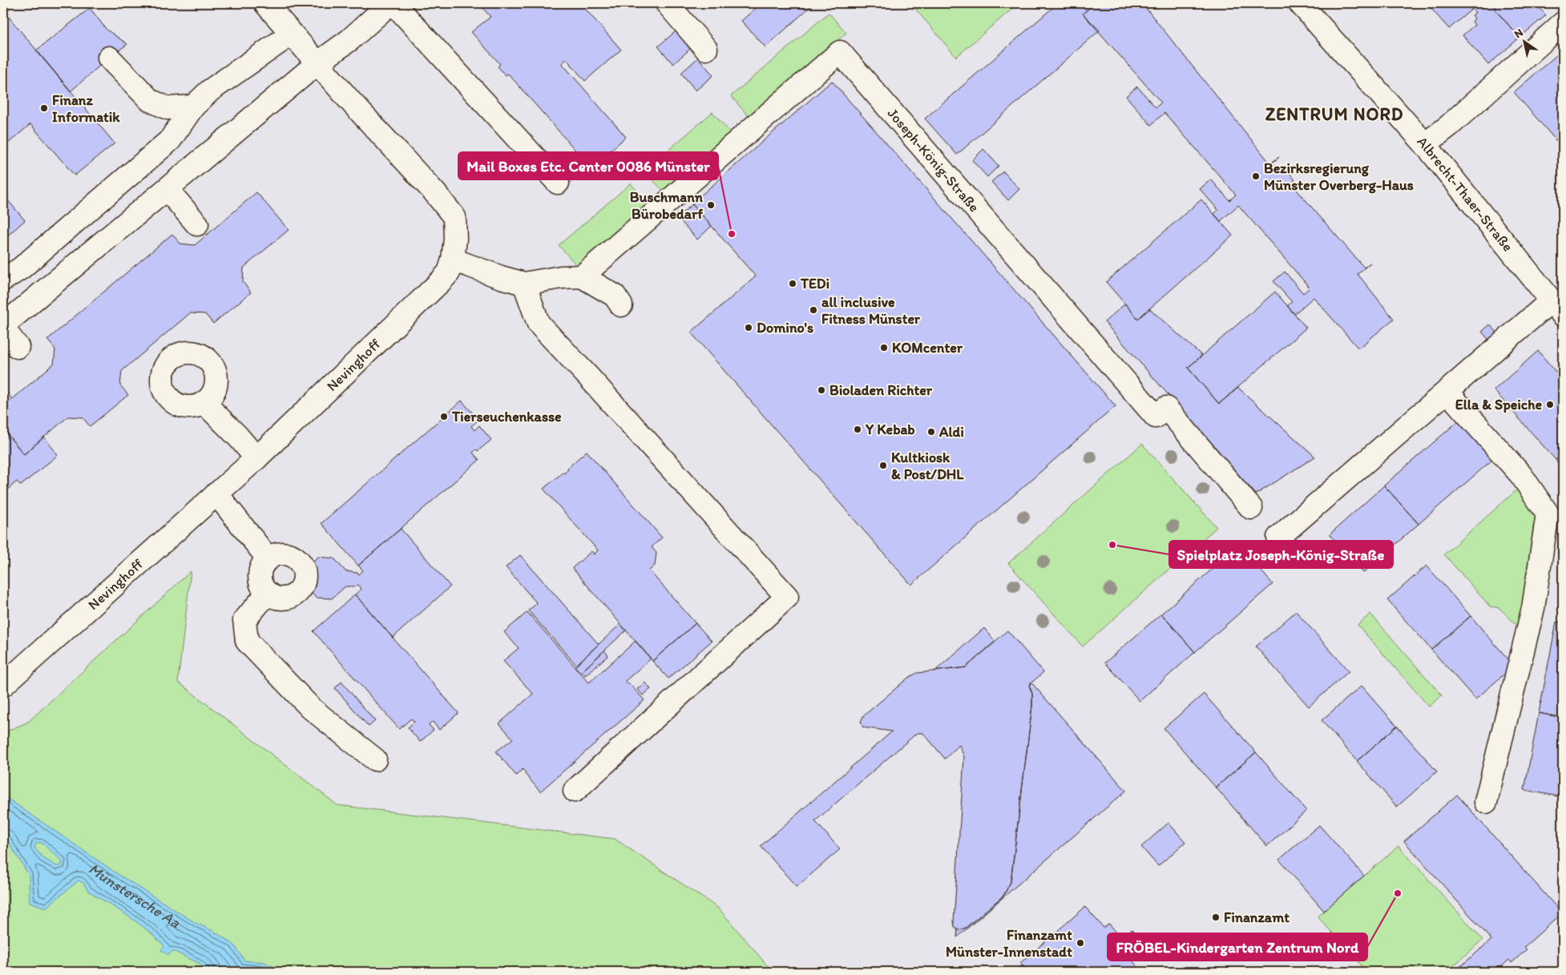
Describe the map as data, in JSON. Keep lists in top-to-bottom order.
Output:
{
  "streets": {
    "street": ["Joseph-König-Straße", "Albrecht-Thaer-Straße", "Nevinghoff"]
  },
  "districts": ["ZENTRUM NORD"],
  "water": ["Münstersche Aa"],
  "places": [
    "Finanz Informatik",
    "Bezirksregierung Münster Overberg-Haus",
    "Buschmann Bürobedarf",
    "Mail Boxes Etc. Center 0086 Münster",
    "TEDi",
    "all inclusive Fitness Münster",
    "Domino's",
    "KOMcenter",
    "Bioladen Richter",
    "Ella & Speiche",
    "Tierseuchenkasse",
    "Y Kebab",
    "Aldi",
    "Kultkiosk & Post/DHL",
    "Spielplatz Joseph-König-Straße",
    "FRÖBEL-Kindergarten Zentrum Nord",
    "Finanzamt",
    "Finanzamt Münster-Innenstadt"
  ],
  "north": "top left"
}
